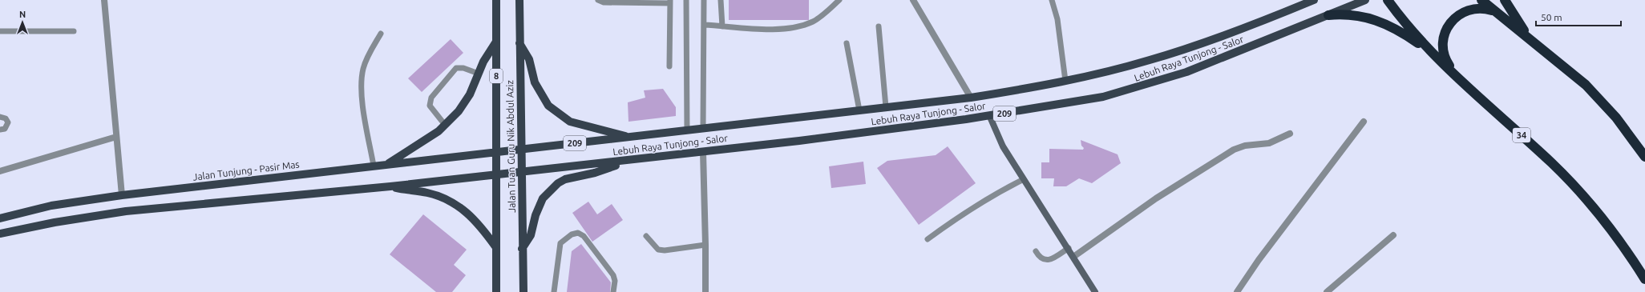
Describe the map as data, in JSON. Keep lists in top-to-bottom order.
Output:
{
  "streets": {
    "highway": ["34"],
    "main road": [
      "Lebuh Raya Tunjong - Salor",
      "8",
      "209",
      "Jalan Tuan Guru Nik Abdul Aziz",
      "Jalan Tunjung - Pasir Mas"
    ]
  },
  "crossings": [
    ["Lebuh Raya Tunjong - Salor", "Jalan Tuan Guru Nik Abdul Aziz"],
    ["Lebuh Raya Tunjong - Salor", "Jalan Tunjung - Pasir Mas"],
    ["Jalan Tuan Guru Nik Abdul Aziz", "Jalan Tunjung - Pasir Mas"]
  ],
  "scale_bar": "50 m",
  "north": "top"
}
